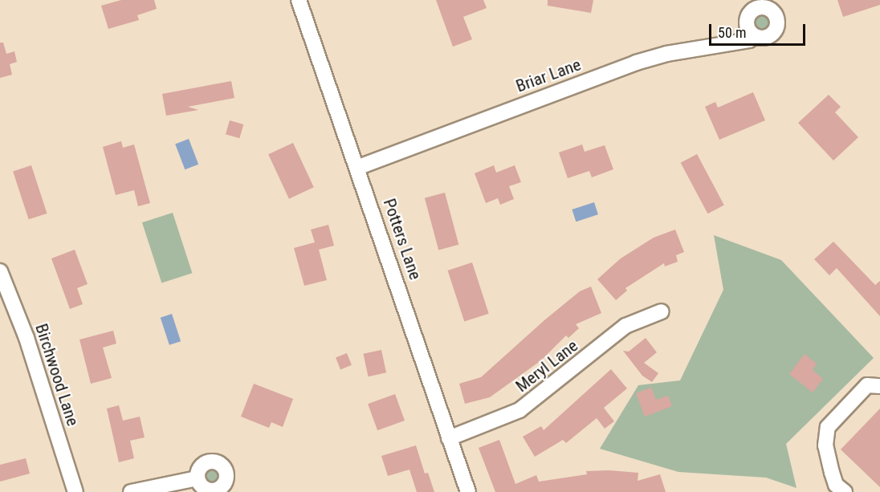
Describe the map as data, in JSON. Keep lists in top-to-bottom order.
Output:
{
  "streets": {
    "street": [
      "Briar Lane",
      "Potters Lane",
      "Meryl Lane",
      "Birchwood Lane"
    ]
  },
  "crossings": [
    ["Briar Lane", "Potters Lane"],
    ["Potters Lane", "Meryl Lane"]
  ],
  "scale_bar": "50 m"
}
